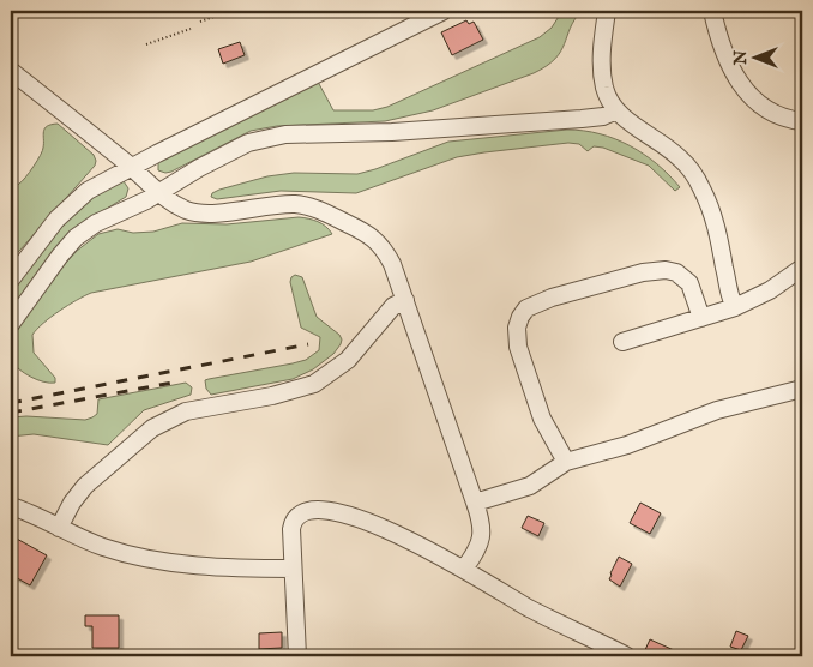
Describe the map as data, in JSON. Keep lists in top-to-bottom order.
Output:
{
  "north": "left"
}
